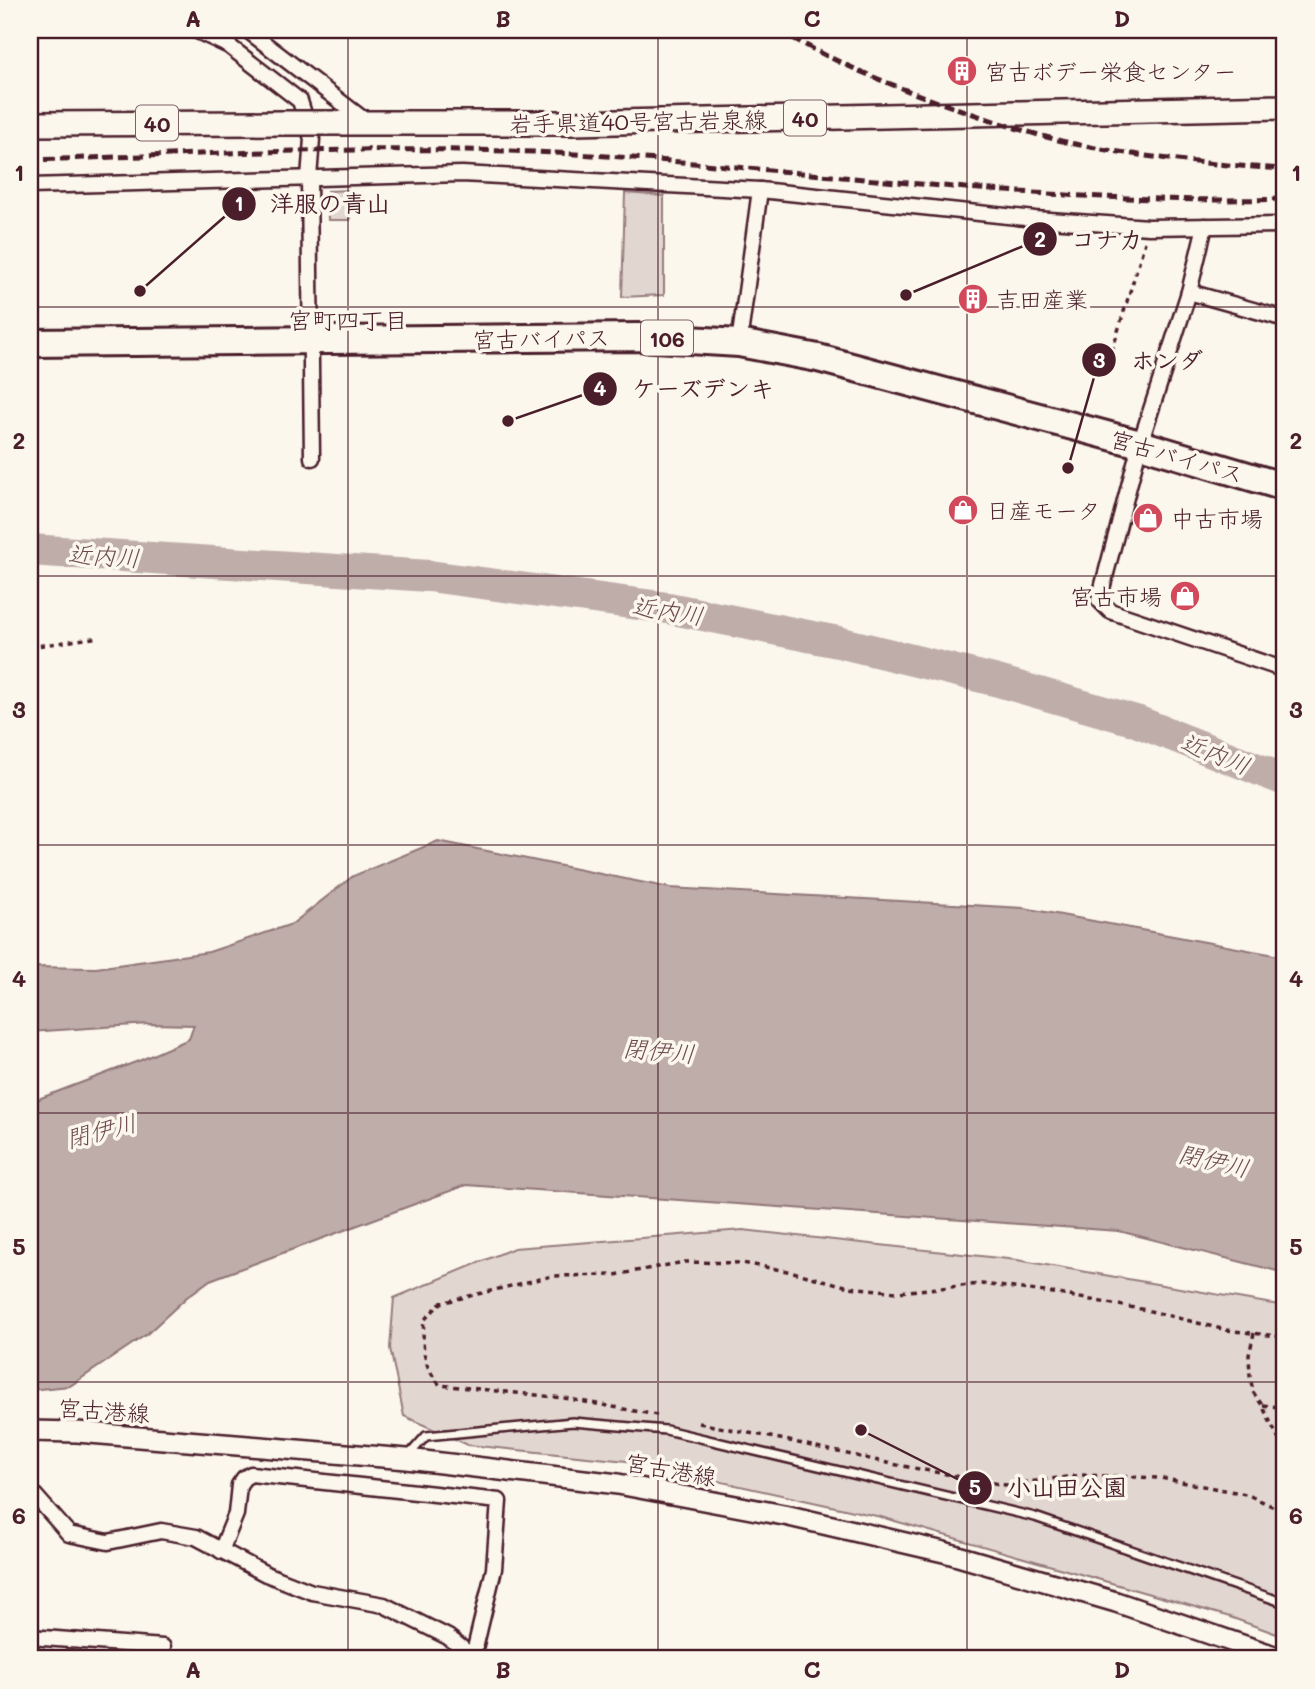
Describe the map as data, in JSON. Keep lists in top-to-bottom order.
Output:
{
  "streets": {
    "highway": ["宮古バイパス", "106"],
    "main road": ["40", "岩手県道40号宮古岩泉線", "宮古港線"]
  },
  "districts": ["宮町四丁目"],
  "water": ["近内川", "閉伊川"],
  "places": {
    "building": ["宮古ボデー栄食センター", "吉田産業"],
    "other": [
      "洋服の青山",
      "コナカ",
      "ケーズデンキ",
      "ホンダ",
      "小山田公園"
    ],
    "shop": ["日産モータ", "中古市場", "宮古市場"]
  },
  "grid": {
    "columns": [
      "A",
      "B",
      "C",
      "D"
    ],
    "rows": [
      "1",
      "2",
      "3",
      "4",
      "5",
      "6"
    ]
  }
}
